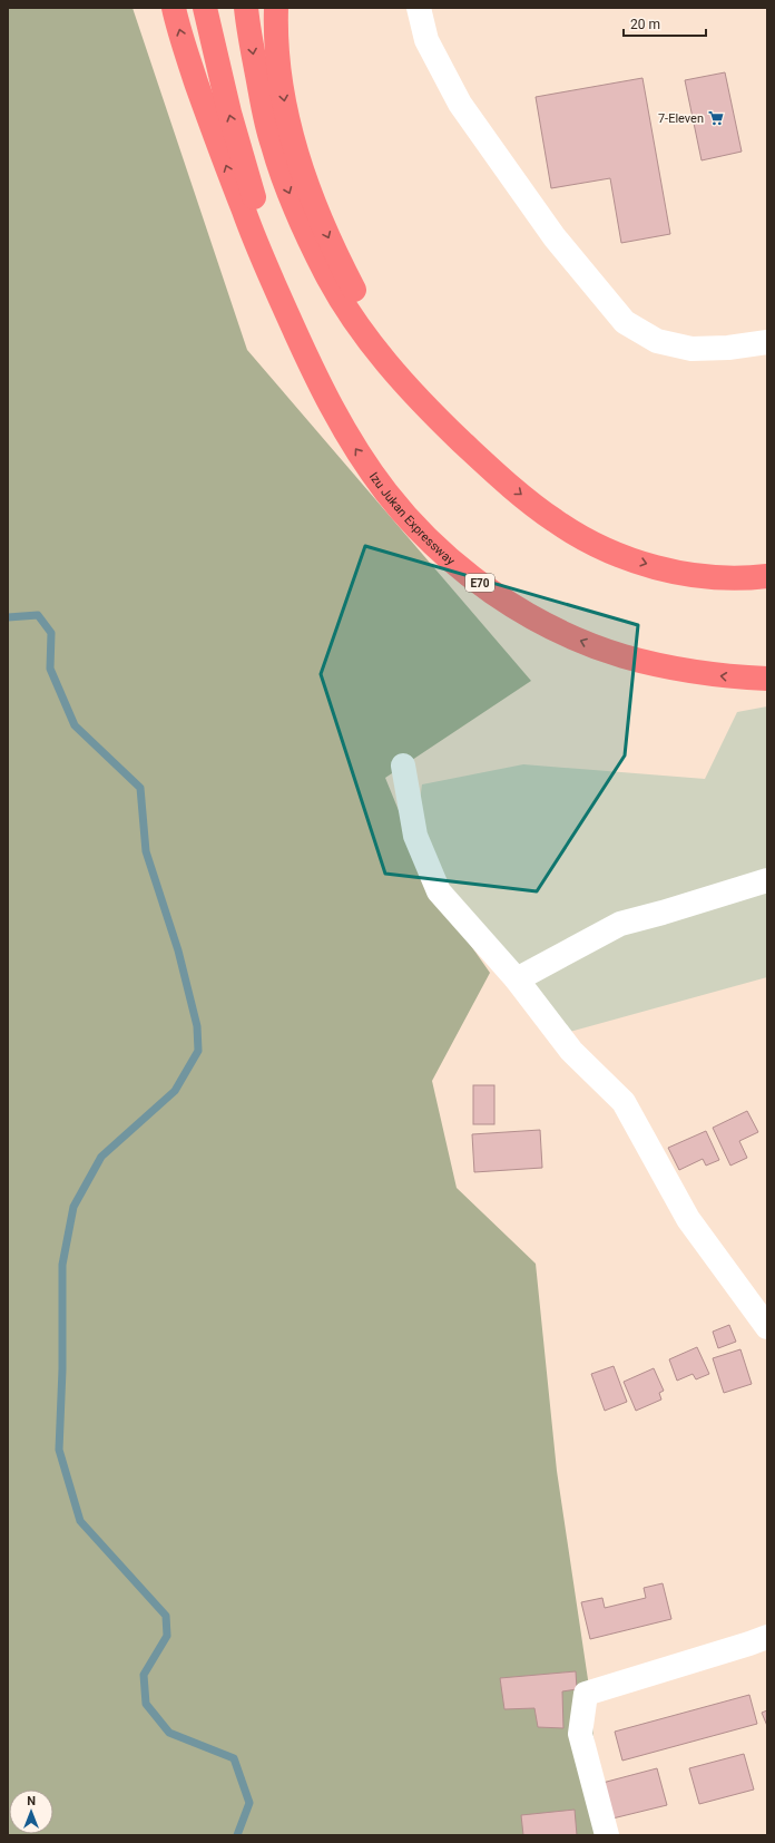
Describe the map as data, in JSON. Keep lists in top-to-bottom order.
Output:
{
  "streets": {
    "highway": ["Izu Jukan Expressway", "E70"]
  },
  "places": {
    "supermarket": ["7-Eleven"]
  },
  "scale_bar": "20 m",
  "north": "top"
}
